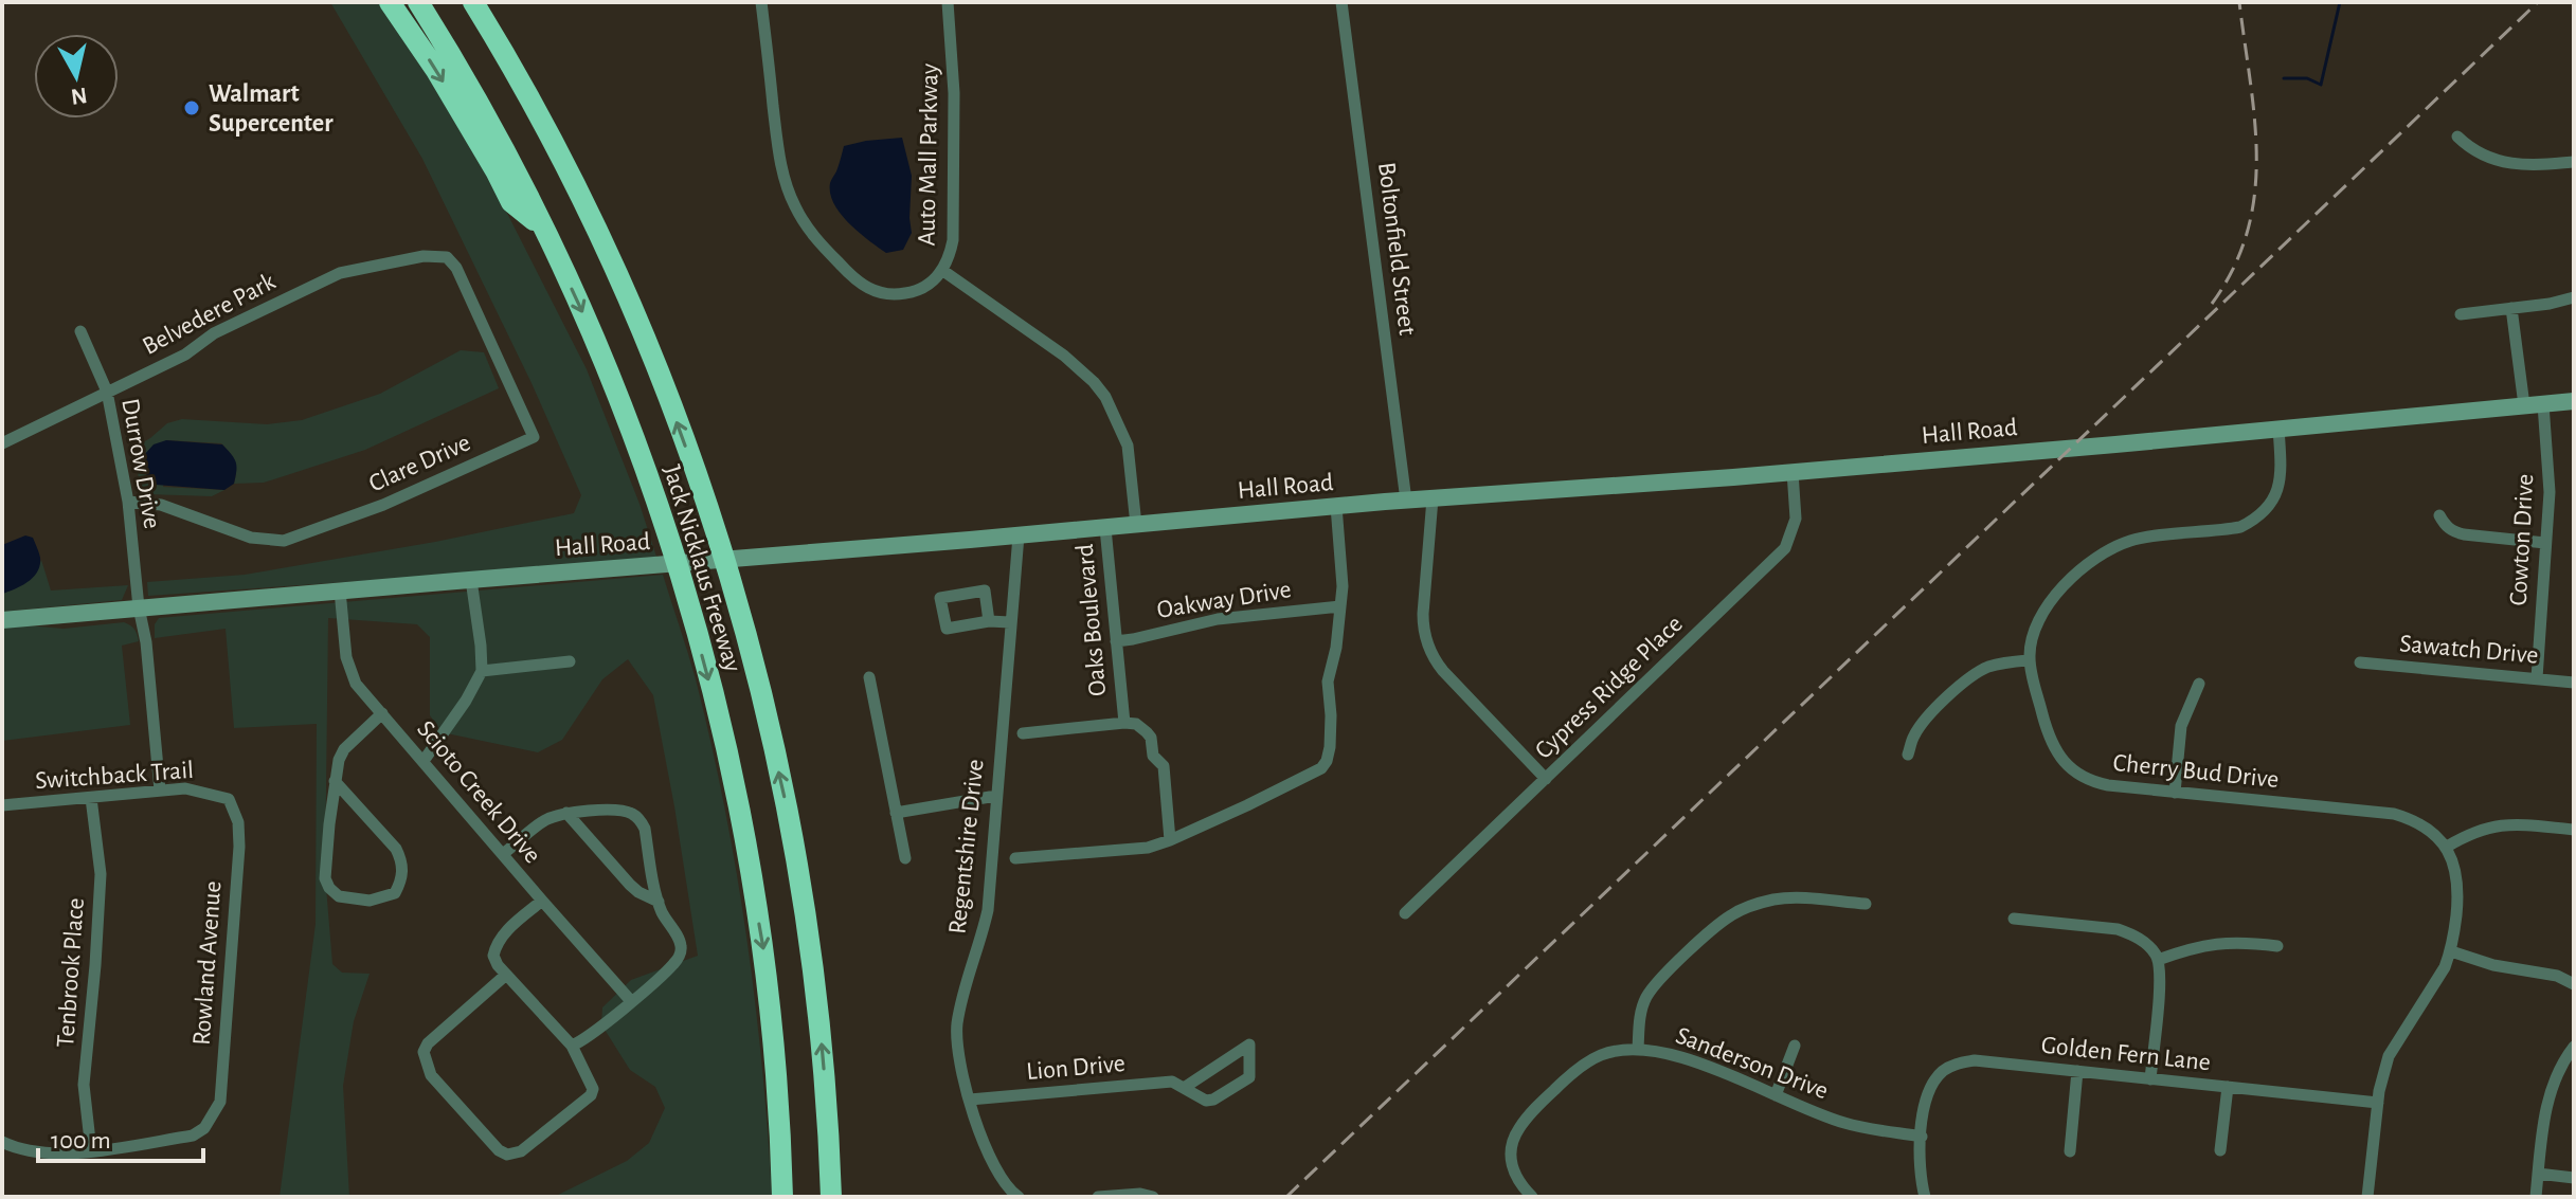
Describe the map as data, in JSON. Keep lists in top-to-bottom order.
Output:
{
  "streets": {
    "highway": ["Jack Nicklaus Freeway"],
    "main road": ["Hall Road"],
    "street": [
      "Auto Mall Parkway",
      "Boltonfield Street",
      "Belvedere Park",
      "Clare Drive",
      "Durrow Drive",
      "Cowton Drive",
      "Oakway Drive",
      "Oaks Boulevard",
      "Sawatch Drive",
      "Cypress Ridge Place",
      "Cherry Bud Drive",
      "Switchback Trail",
      "Scioto Creek Drive",
      "Regentshire Drive",
      "Rowland Avenue",
      "Tenbrook Place",
      "Golden Fern Lane",
      "Sanderson Drive",
      "Lion Drive"
    ]
  },
  "crossings": [
    ["Auto Mall Parkway", "Hall Road"],
    ["Boltonfield Street", "Hall Road"],
    ["Belvedere Park", "Clare Drive"],
    ["Belvedere Park", "Durrow Drive"],
    ["Hall Road", "Durrow Drive"],
    ["Hall Road", "Cowton Drive"],
    ["Hall Road", "Oaks Boulevard"],
    ["Hall Road", "Cypress Ridge Place"],
    ["Hall Road", "Cherry Bud Drive"],
    ["Hall Road", "Scioto Creek Drive"],
    ["Hall Road", "Regentshire Drive"],
    ["Clare Drive", "Durrow Drive"],
    ["Durrow Drive", "Switchback Trail"],
    ["Cowton Drive", "Sawatch Drive"],
    ["Oakway Drive", "Oaks Boulevard"],
    ["Switchback Trail", "Rowland Avenue"],
    ["Switchback Trail", "Tenbrook Place"],
    ["Regentshire Drive", "Lion Drive"],
    ["Rowland Avenue", "Tenbrook Place"],
    ["Golden Fern Lane", "Sanderson Drive"]
  ],
  "places": ["Walmart Supercenter"],
  "scale_bar": "100 m",
  "north": "bottom"
}
